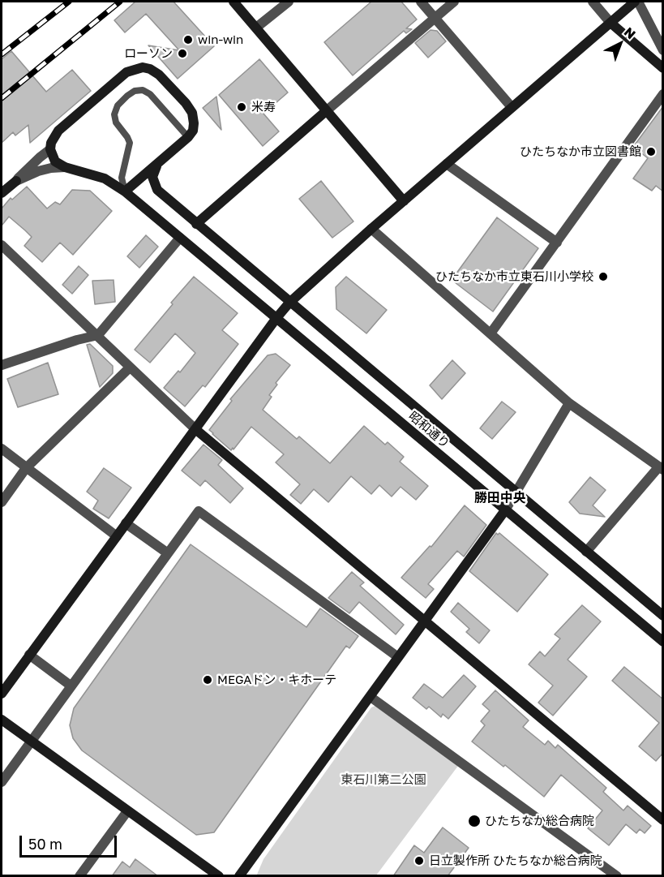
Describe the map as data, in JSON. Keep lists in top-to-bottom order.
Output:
{
  "streets": {
    "street": ["昭和通り"]
  },
  "districts": ["勝田中央"],
  "parks": ["東石川第二公園"],
  "places": [
    "win-win",
    "ローソン",
    "米寿",
    "ひたちなか市立図書館",
    "ひたちなか市立東石川小学校",
    "MEGAドン・キホーテ",
    "ひたちなか総合病院",
    "日立製作所 ひたちなか総合病院"
  ],
  "scale_bar": "50 m",
  "north": "top right"
}
